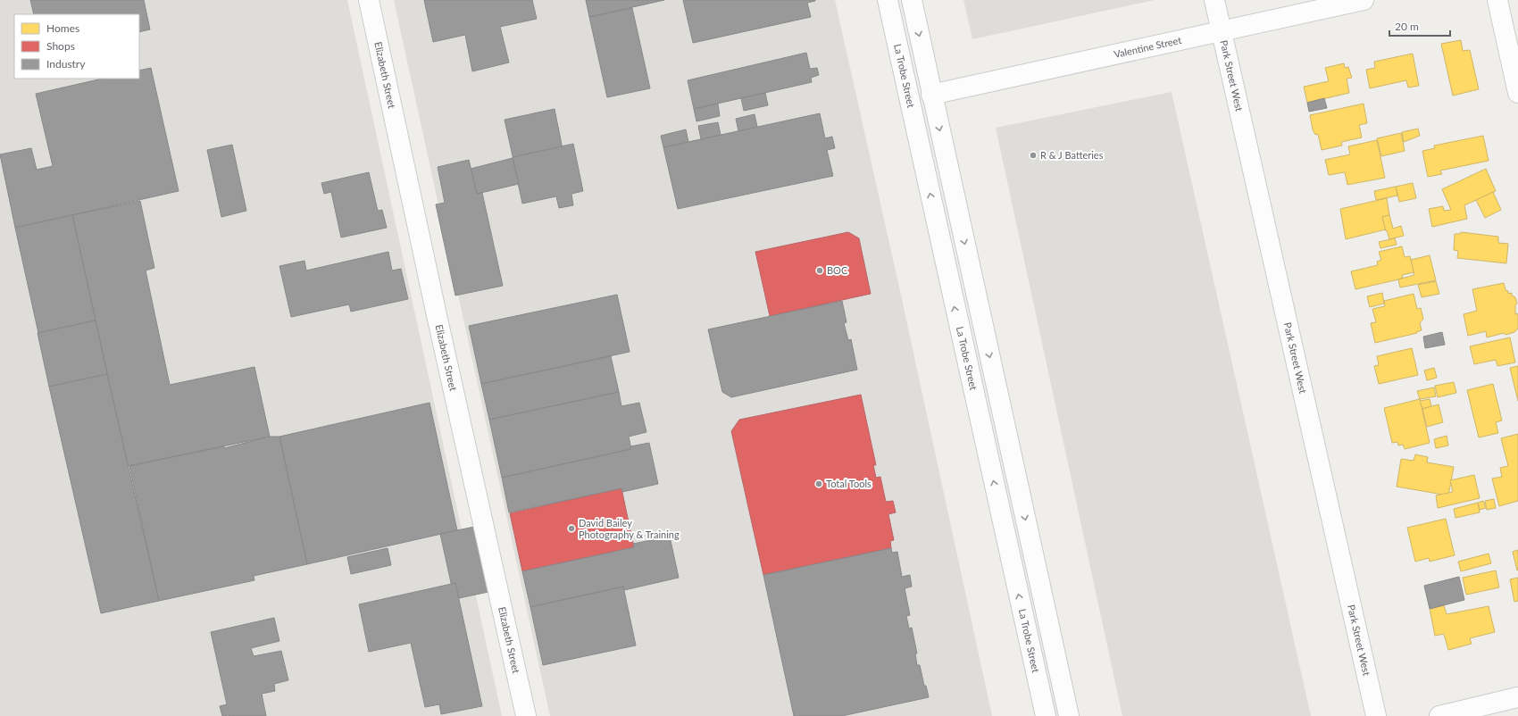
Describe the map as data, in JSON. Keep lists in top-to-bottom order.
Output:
{
  "streets": {
    "street": [
      "Valentine Street",
      "Elizabeth Street",
      "La Trobe Street",
      "Park Street West"
    ]
  },
  "crossings": [
    ["Valentine Street", "La Trobe Street"],
    ["Valentine Street", "Park Street West"]
  ],
  "places": [
    "R & J Batteries",
    "BOC",
    "Total Tools",
    "David Bailey Photography & Training"
  ],
  "legend": ["Homes", "Shops", "Industry"],
  "scale_bar": "20 m"
}
